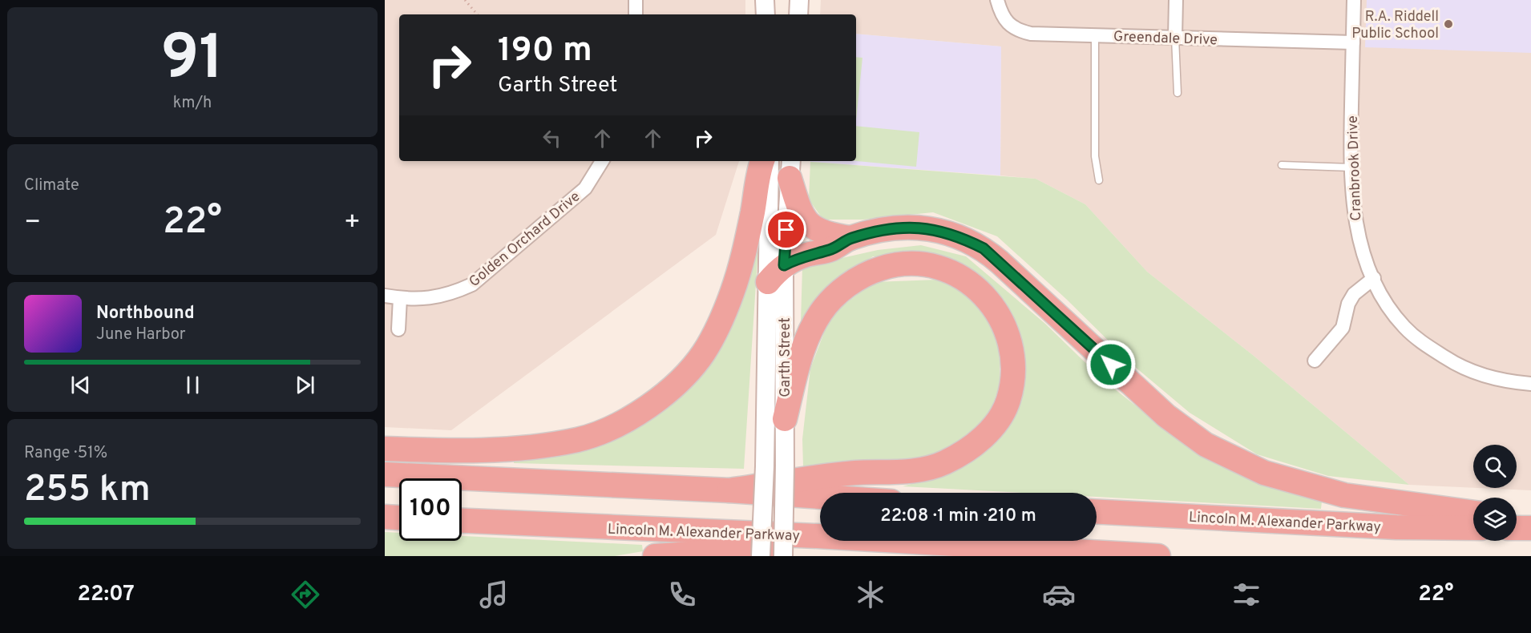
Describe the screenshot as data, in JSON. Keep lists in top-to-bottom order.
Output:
{
  "streets": {
    "highway": ["Lincoln M. Alexander Parkway"],
    "main road": ["Garth Street"],
    "street": ["Greendale Drive", "Cranbrook Drive", "Golden Orchard Drive"]
  },
  "crossings": [
    ["Greendale Drive", "Cranbrook Drive"]
  ],
  "places": ["R.A. Riddell Public School"],
  "page": {
    "tile": [
      ["91", "km/h"],
      "Climate",
      ["Range · 51%", "255 km"]
    ],
    "turn": ["190 m", "Garth Street"],
    "heat": ["−", "22°", "+"],
    "song": ["Northbound", "June Harbor"],
    "limit": "100",
    "trip": "22:08 · 1 min · 210 m",
    "tabs": ["22:07", "22°"]
  }
}
